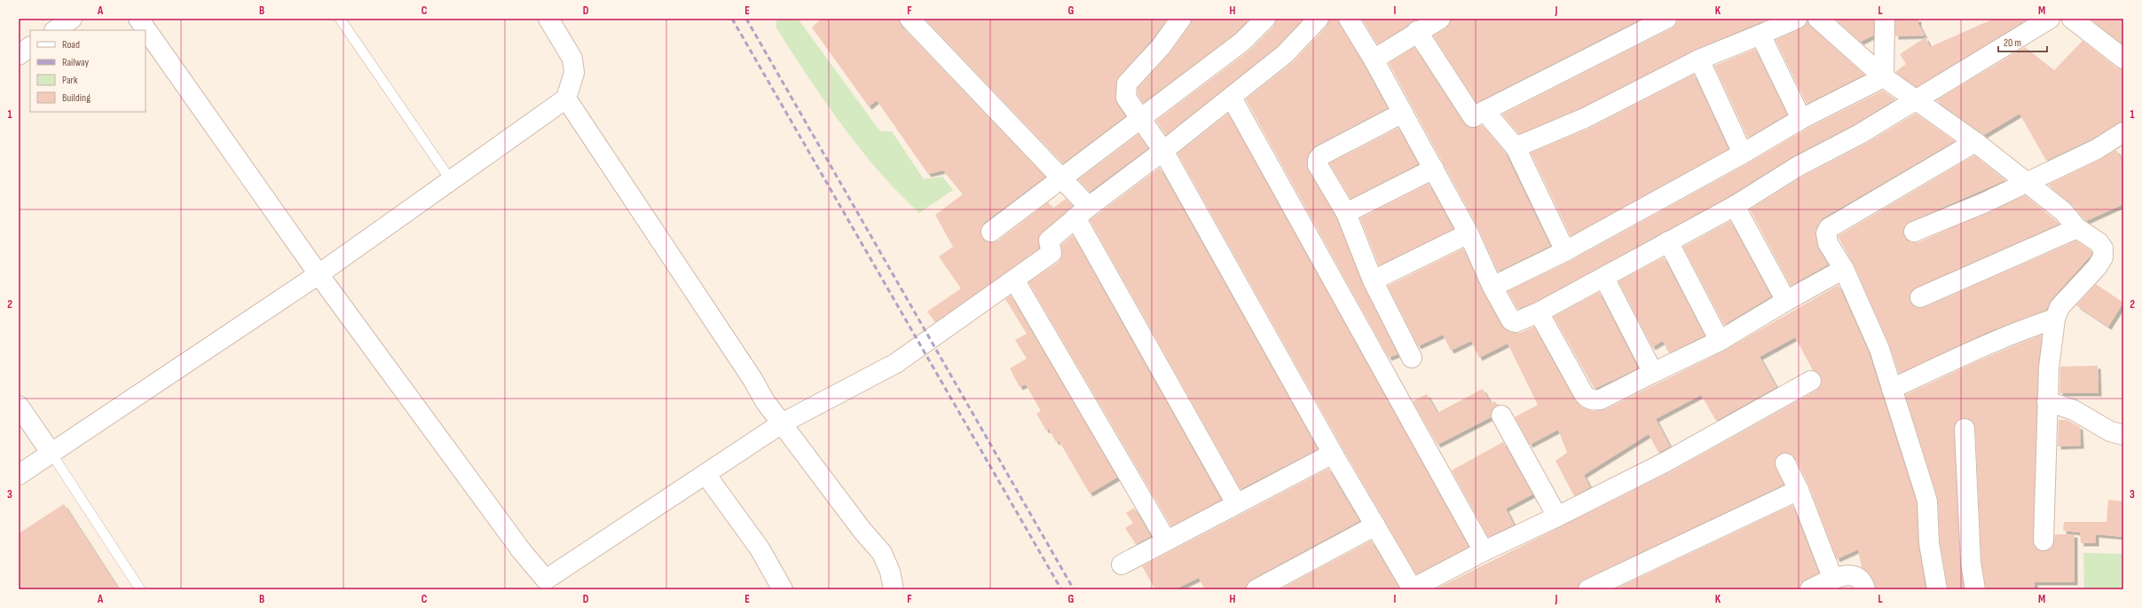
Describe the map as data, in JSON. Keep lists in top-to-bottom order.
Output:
{
  "legend": [
    "Road",
    "Railway",
    "Park",
    "Building"
  ],
  "scale_bar": "20 m",
  "grid": {
    "columns": [
      "A",
      "B",
      "C",
      "D",
      "E",
      "F",
      "G",
      "H",
      "I",
      "J",
      "K",
      "L",
      "M"
    ],
    "rows": ["1", "2", "3"]
  }
}
